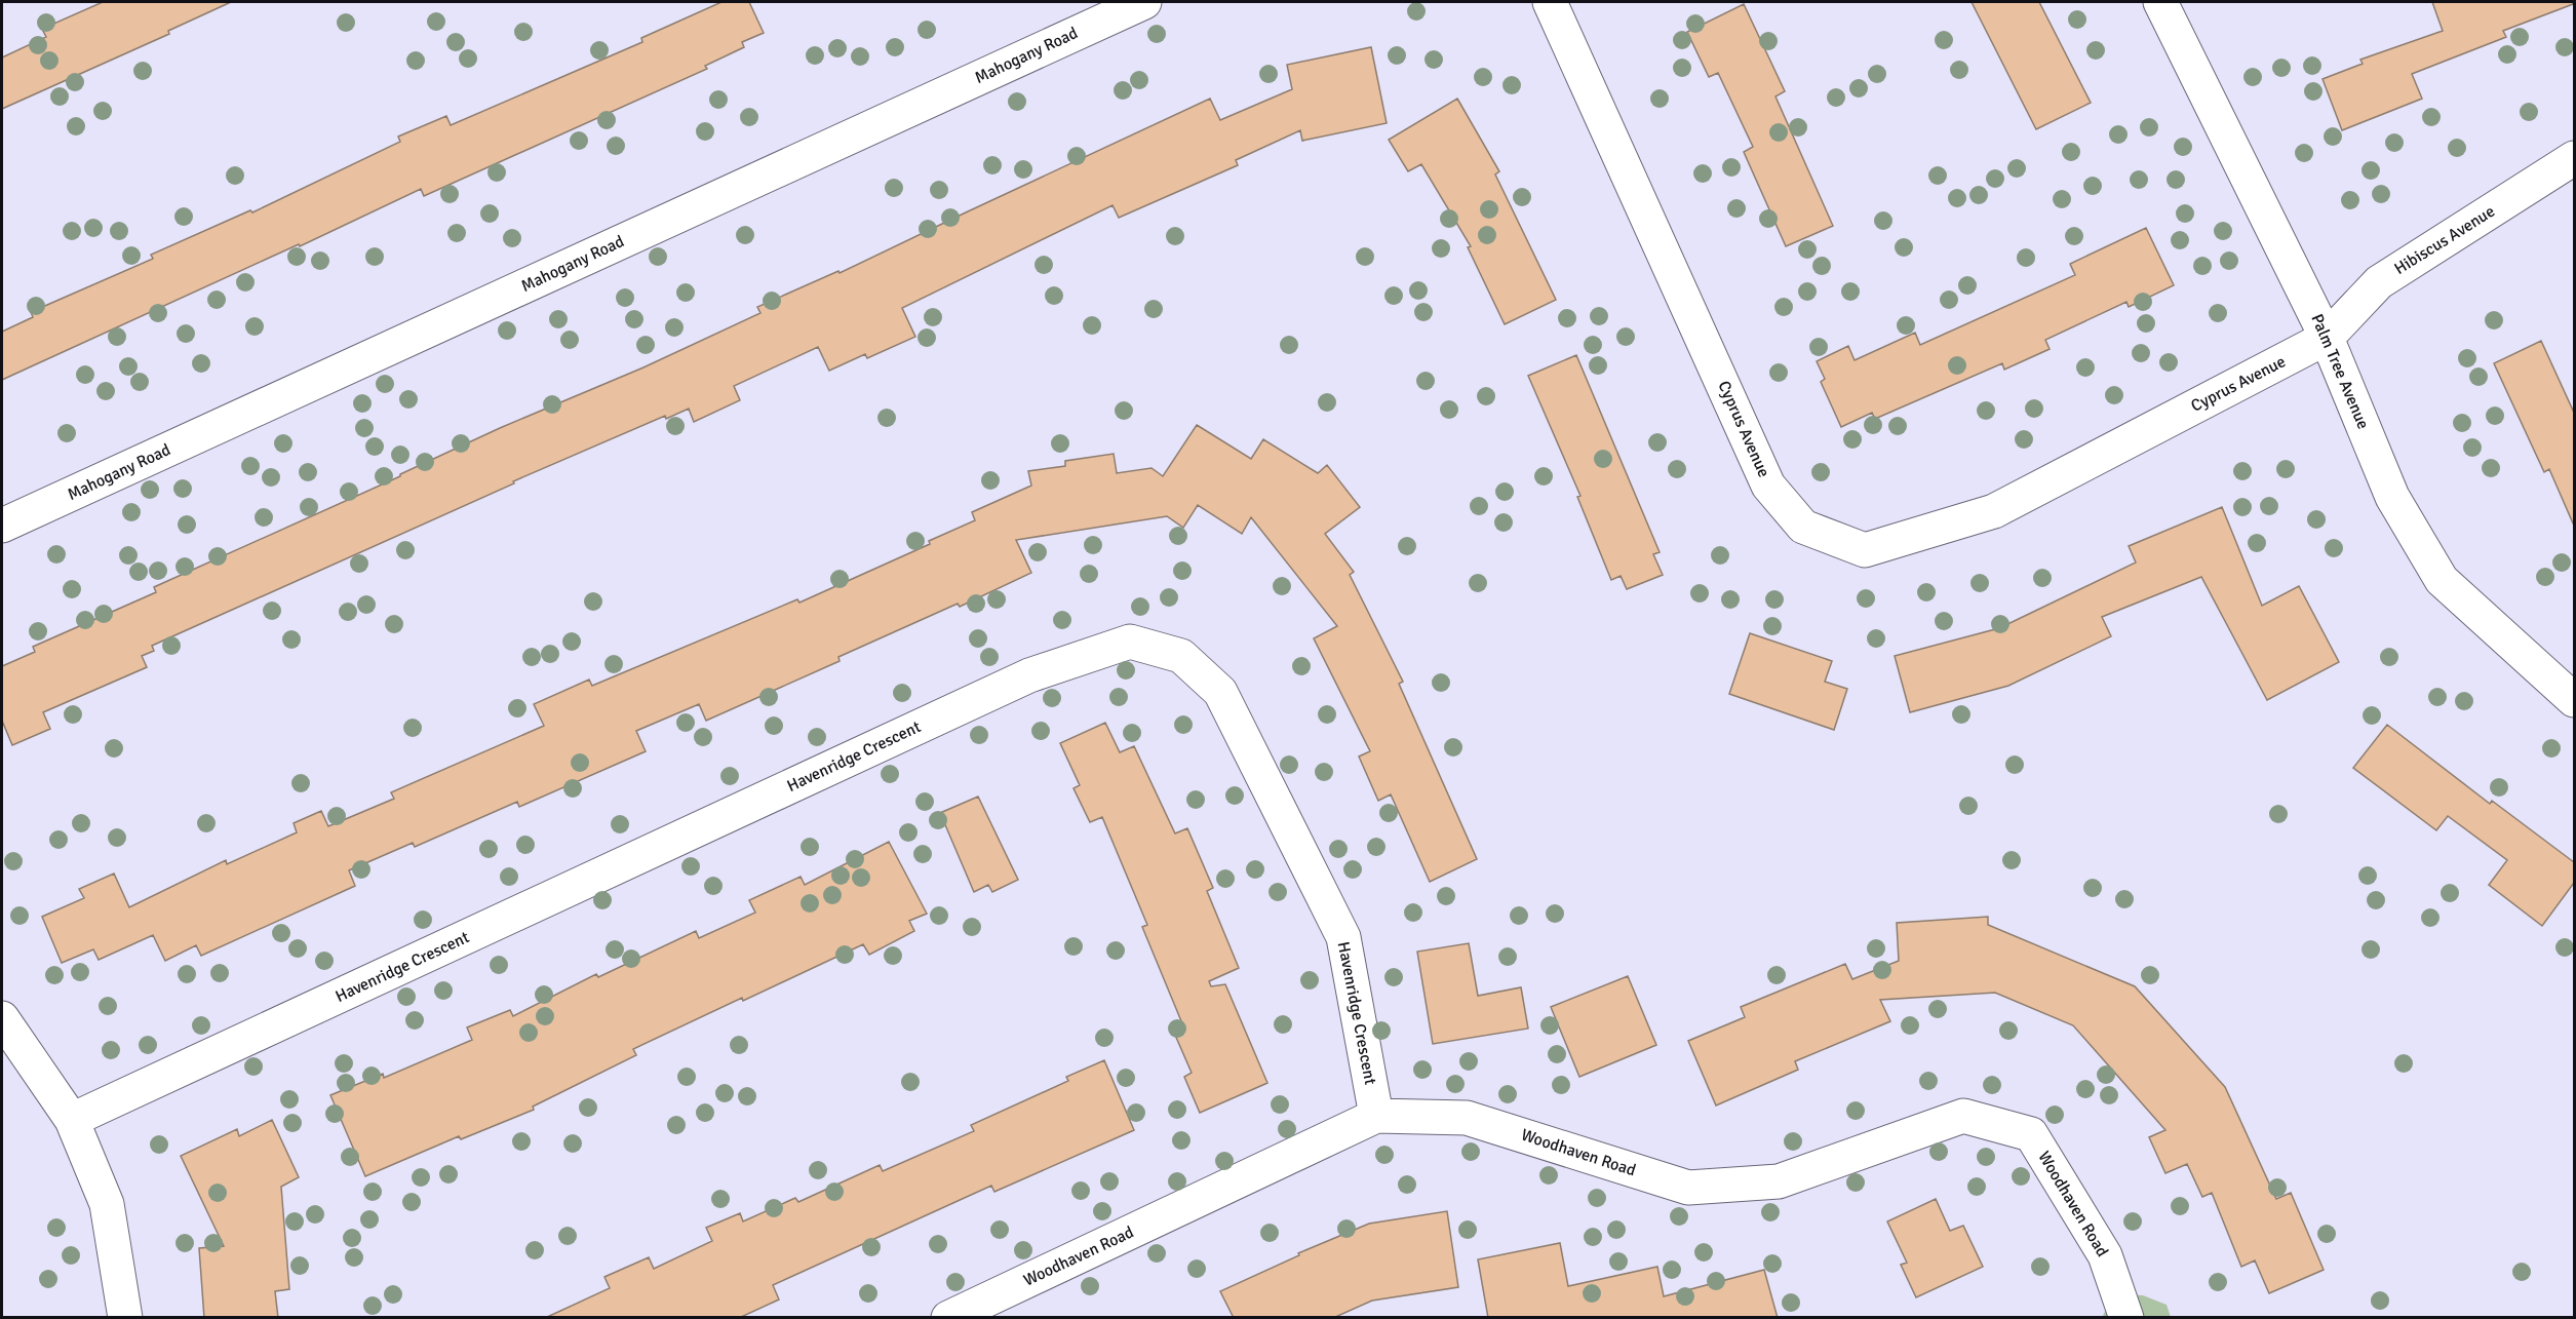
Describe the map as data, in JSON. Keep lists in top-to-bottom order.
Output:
{
  "streets": {
    "street": [
      "Mahogany Road",
      "Hibiscus Avenue",
      "Palm Tree Avenue",
      "Cyprus Avenue",
      "Havenridge Crescent",
      "Woodhaven Road"
    ]
  },
  "crossings": [
    ["Hibiscus Avenue", "Palm Tree Avenue"],
    ["Hibiscus Avenue", "Cyprus Avenue"],
    ["Palm Tree Avenue", "Cyprus Avenue"],
    ["Havenridge Crescent", "Woodhaven Road"]
  ]
}
